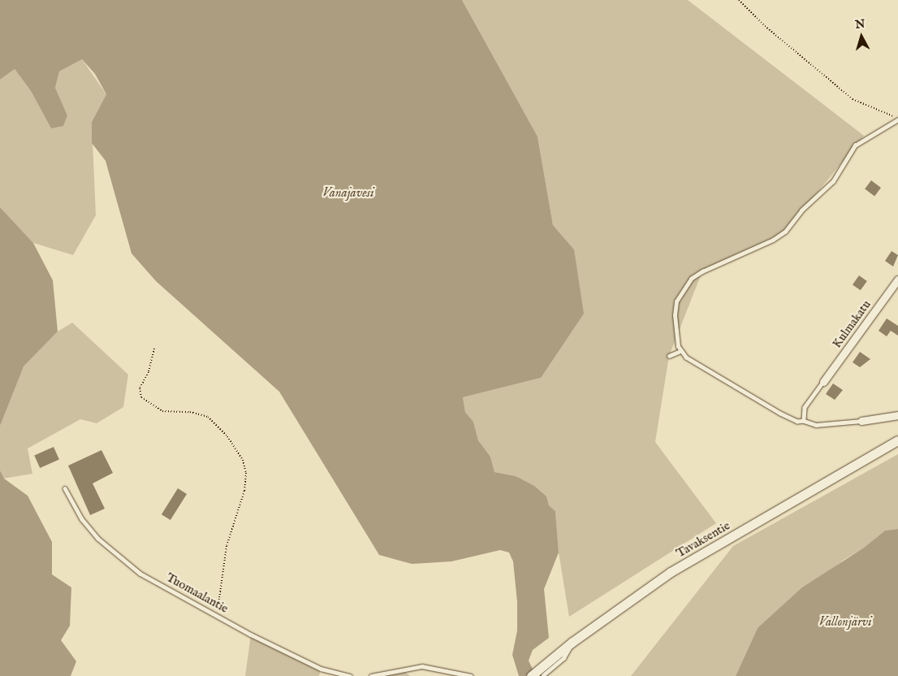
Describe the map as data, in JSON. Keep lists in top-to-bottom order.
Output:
{
  "streets": {
    "main road": ["Tavaksentie"],
    "street": ["Kulmakatu"],
    "lane": ["Tuomaalantie"]
  },
  "water": ["Vanajavesi", "Vallonjärvi"],
  "north": "top"
}
